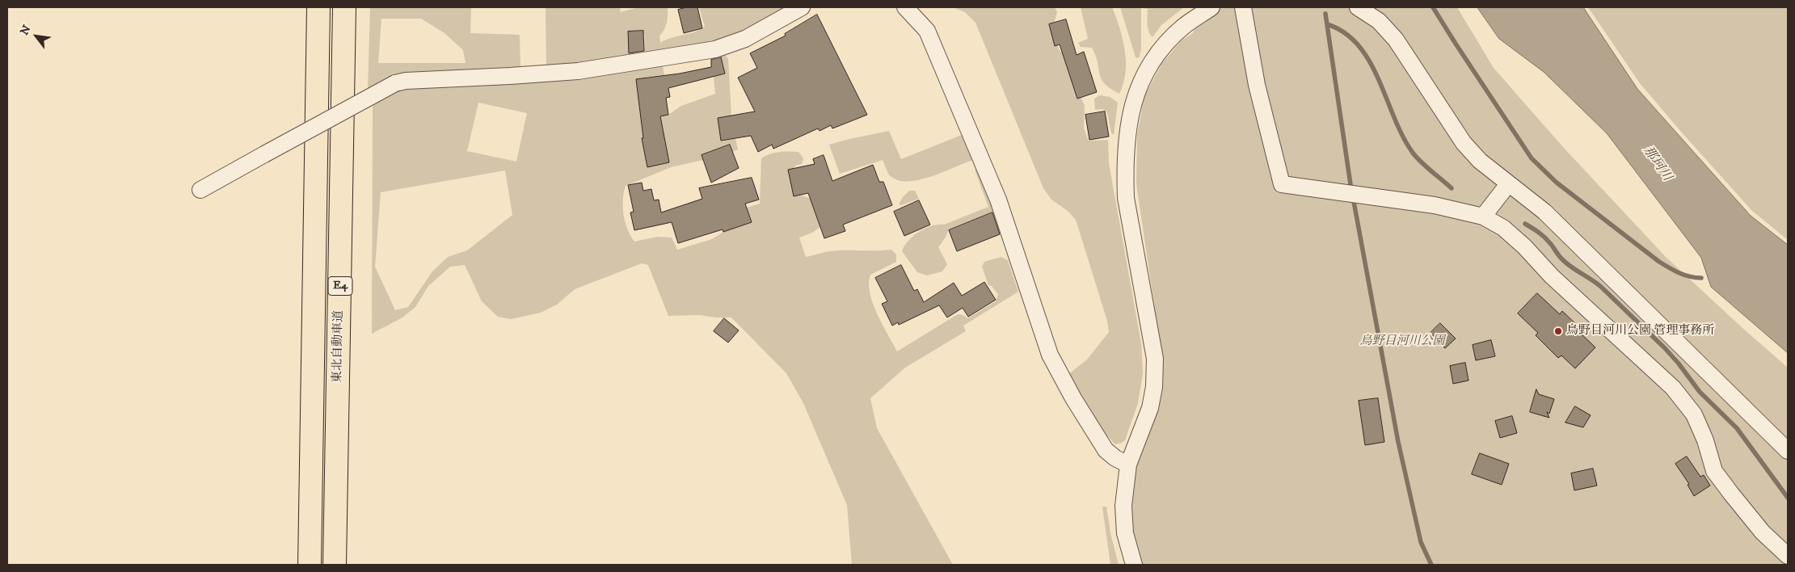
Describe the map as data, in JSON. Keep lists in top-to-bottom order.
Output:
{
  "streets": {
    "highway": ["E4", "東北自動車道"]
  },
  "water": ["那珂川"],
  "parks": ["鳥野目河川公園"],
  "places": ["鳥野目河川公園 管理事務所"],
  "north": "top left"
}
